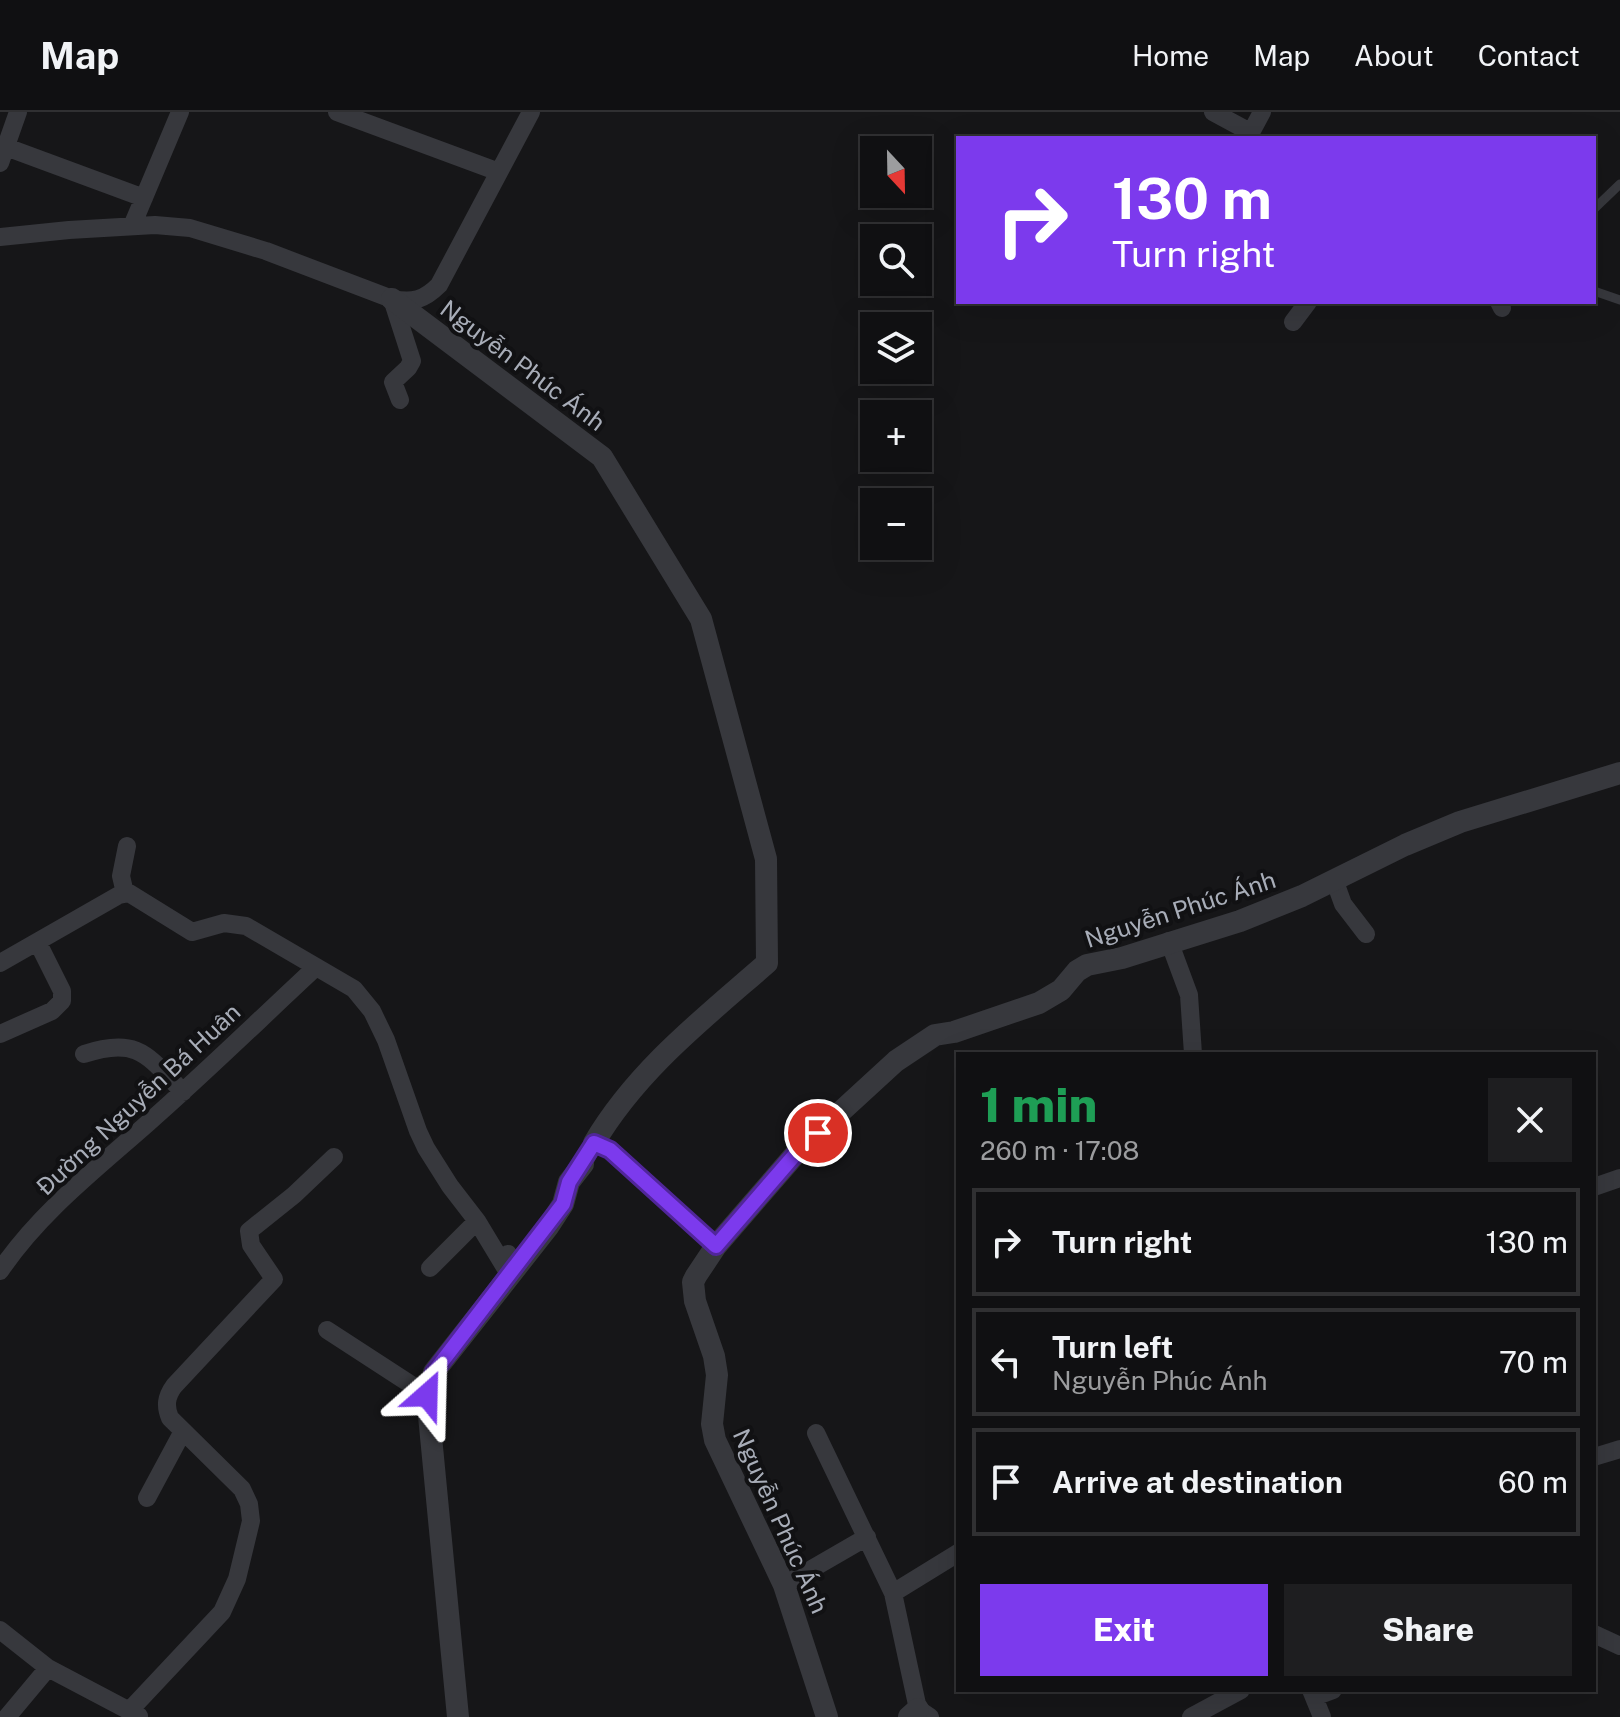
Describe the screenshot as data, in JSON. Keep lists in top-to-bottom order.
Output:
{
  "streets": {
    "street": ["Nguyễn Phúc Ánh", "Đường Nguyễn Bá Huân"]
  },
  "north": "bottom",
  "page": {
    "header": "Map",
    "nav": [
      "Home",
      "Map",
      "About",
      "Contact"
    ],
    "map_buttons": ["+", "−"],
    "turn": ["130 m", "Turn right"],
    "heading": ["1 min", "260 m · 17:08"],
    "list": [
      {
        "name": "Turn right",
        "value": "130 m"
      },
      {
        "name": "Turn left",
        "note": "Nguyễn Phúc Ánh",
        "value": "70 m"
      },
      {
        "name": "Arrive at destination",
        "value": "60 m"
      }
    ],
    "buttons": ["Exit", "Share"]
  }
}
